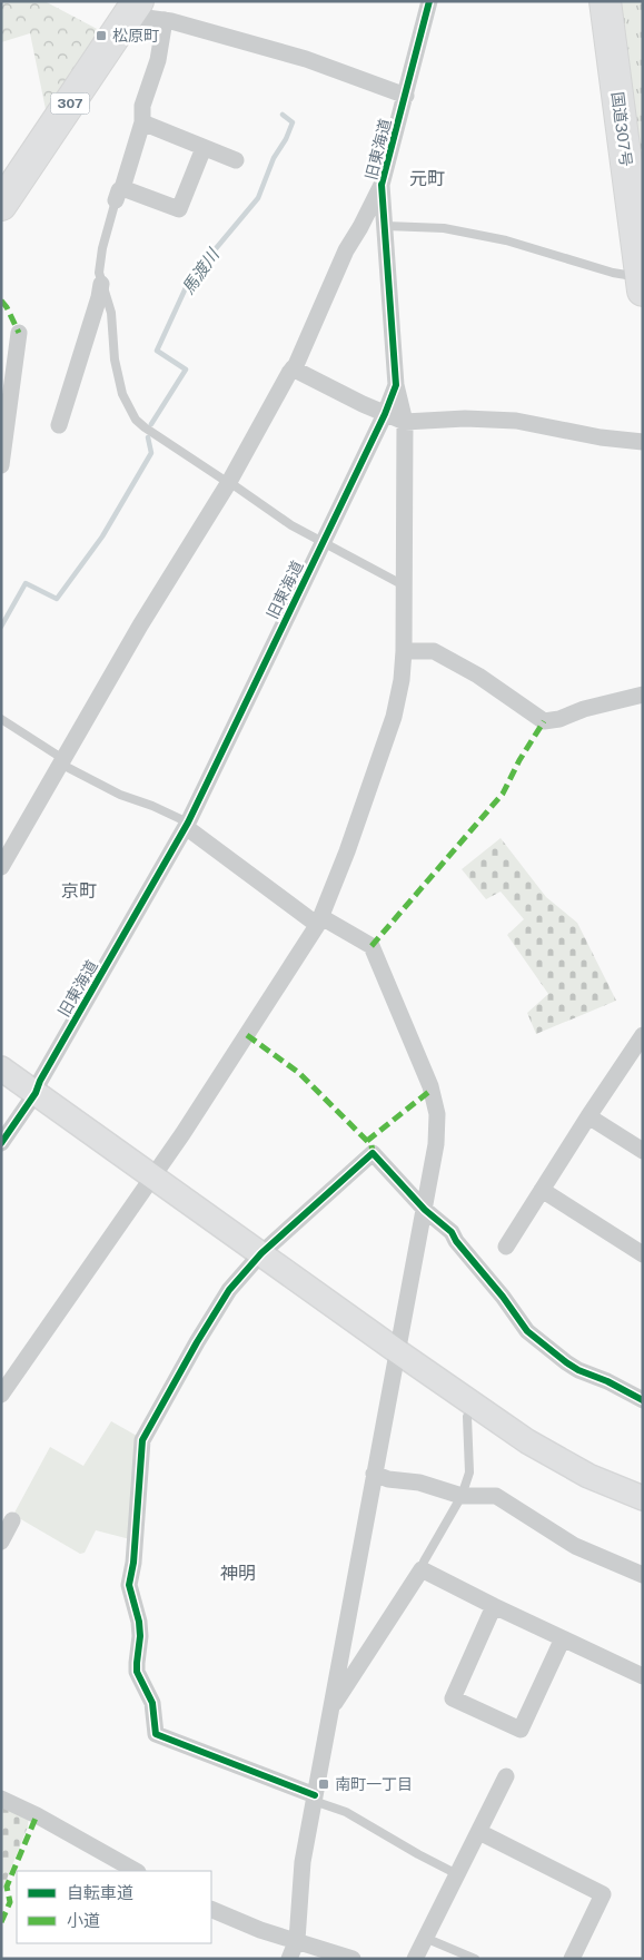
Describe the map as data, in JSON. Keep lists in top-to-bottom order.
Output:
{
  "streets": {
    "highway": ["307", "国道307号"],
    "street": ["旧東海道"]
  },
  "districts": ["元町", "京町", "神明"],
  "water": ["馬渡川"],
  "places": {
    "transit": ["松原町", "南町一丁目"]
  },
  "legend": ["自転車道", "小道"]
}
